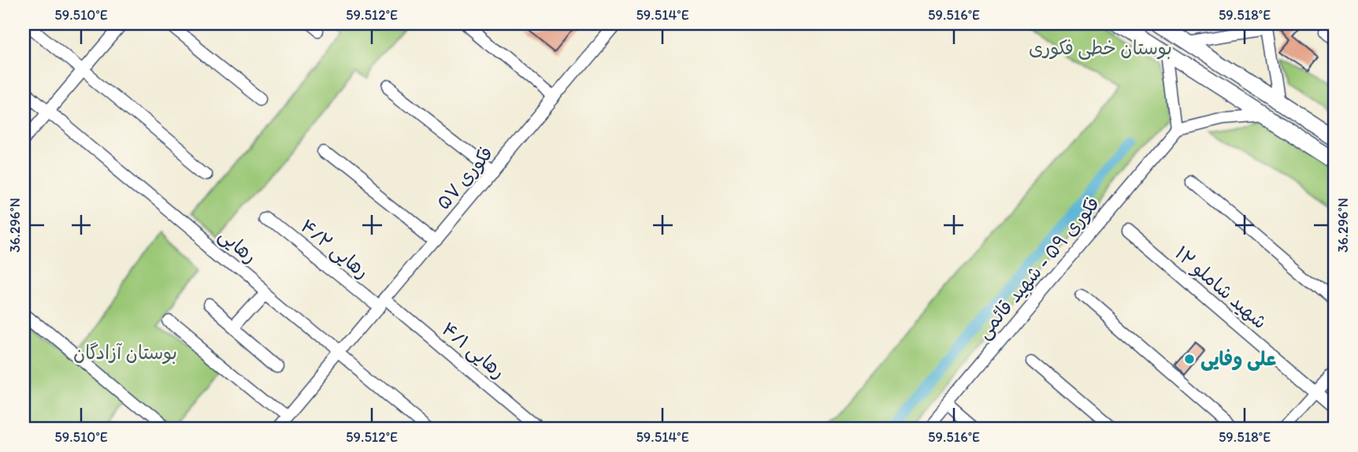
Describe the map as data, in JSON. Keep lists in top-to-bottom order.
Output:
{
  "streets": {
    "street": [
      "فکوری ۵۷",
      "رهایی",
      "رهایی ۴/۲",
      "فکوری ۵۹ - شهید قائمی",
      "شهید شاملو ۱۲",
      "رهایی ۴/۱"
    ]
  },
  "crossings": [
    ["فکوری ۵۷", "رهایی"],
    ["فکوری ۵۷", "رهایی ۴/۲"],
    ["فکوری ۵۷", "رهایی ۴/۱"],
    ["رهایی ۴/۲", "رهایی ۴/۱"]
  ],
  "parks": ["بوستان خطی فکوری", "بوستان آزادگان"],
  "places": ["علی وفایی"],
  "coordinates": [
    "59.510°E",
    "59.512°E",
    "59.514°E",
    "59.516°E",
    "59.518°E",
    "36.296°N"
  ]
}
